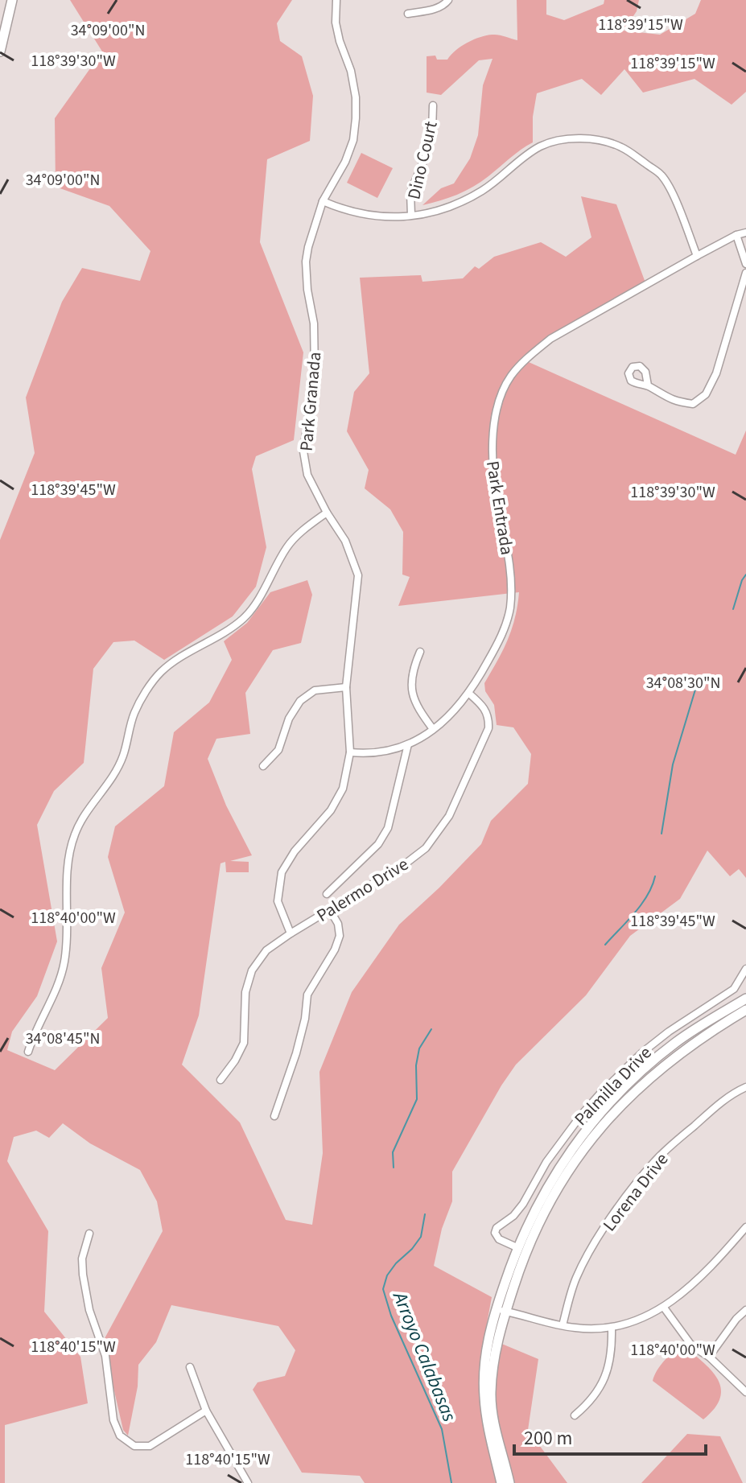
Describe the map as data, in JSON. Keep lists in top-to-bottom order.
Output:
{
  "streets": {
    "street": [
      "Dino Court",
      "Park Granada",
      "Park Entrada",
      "Palermo Drive",
      "Palmilla Drive",
      "Lorena Drive"
    ]
  },
  "crossings": [
    ["Park Granada", "Park Entrada"],
    ["Park Granada", "Palermo Drive"],
    ["Park Entrada", "Palermo Drive"]
  ],
  "water": ["Arroyo Calabasas"],
  "scale_bar": "200 m",
  "coordinates": [
    "118°39'15\"W",
    "34°09'00\"N",
    "118°39'30\"W",
    "118°39'45\"W",
    "34°08'30\"N",
    "118°40'00\"W",
    "34°08'45\"N",
    "118°40'15\"W"
  ]
}
